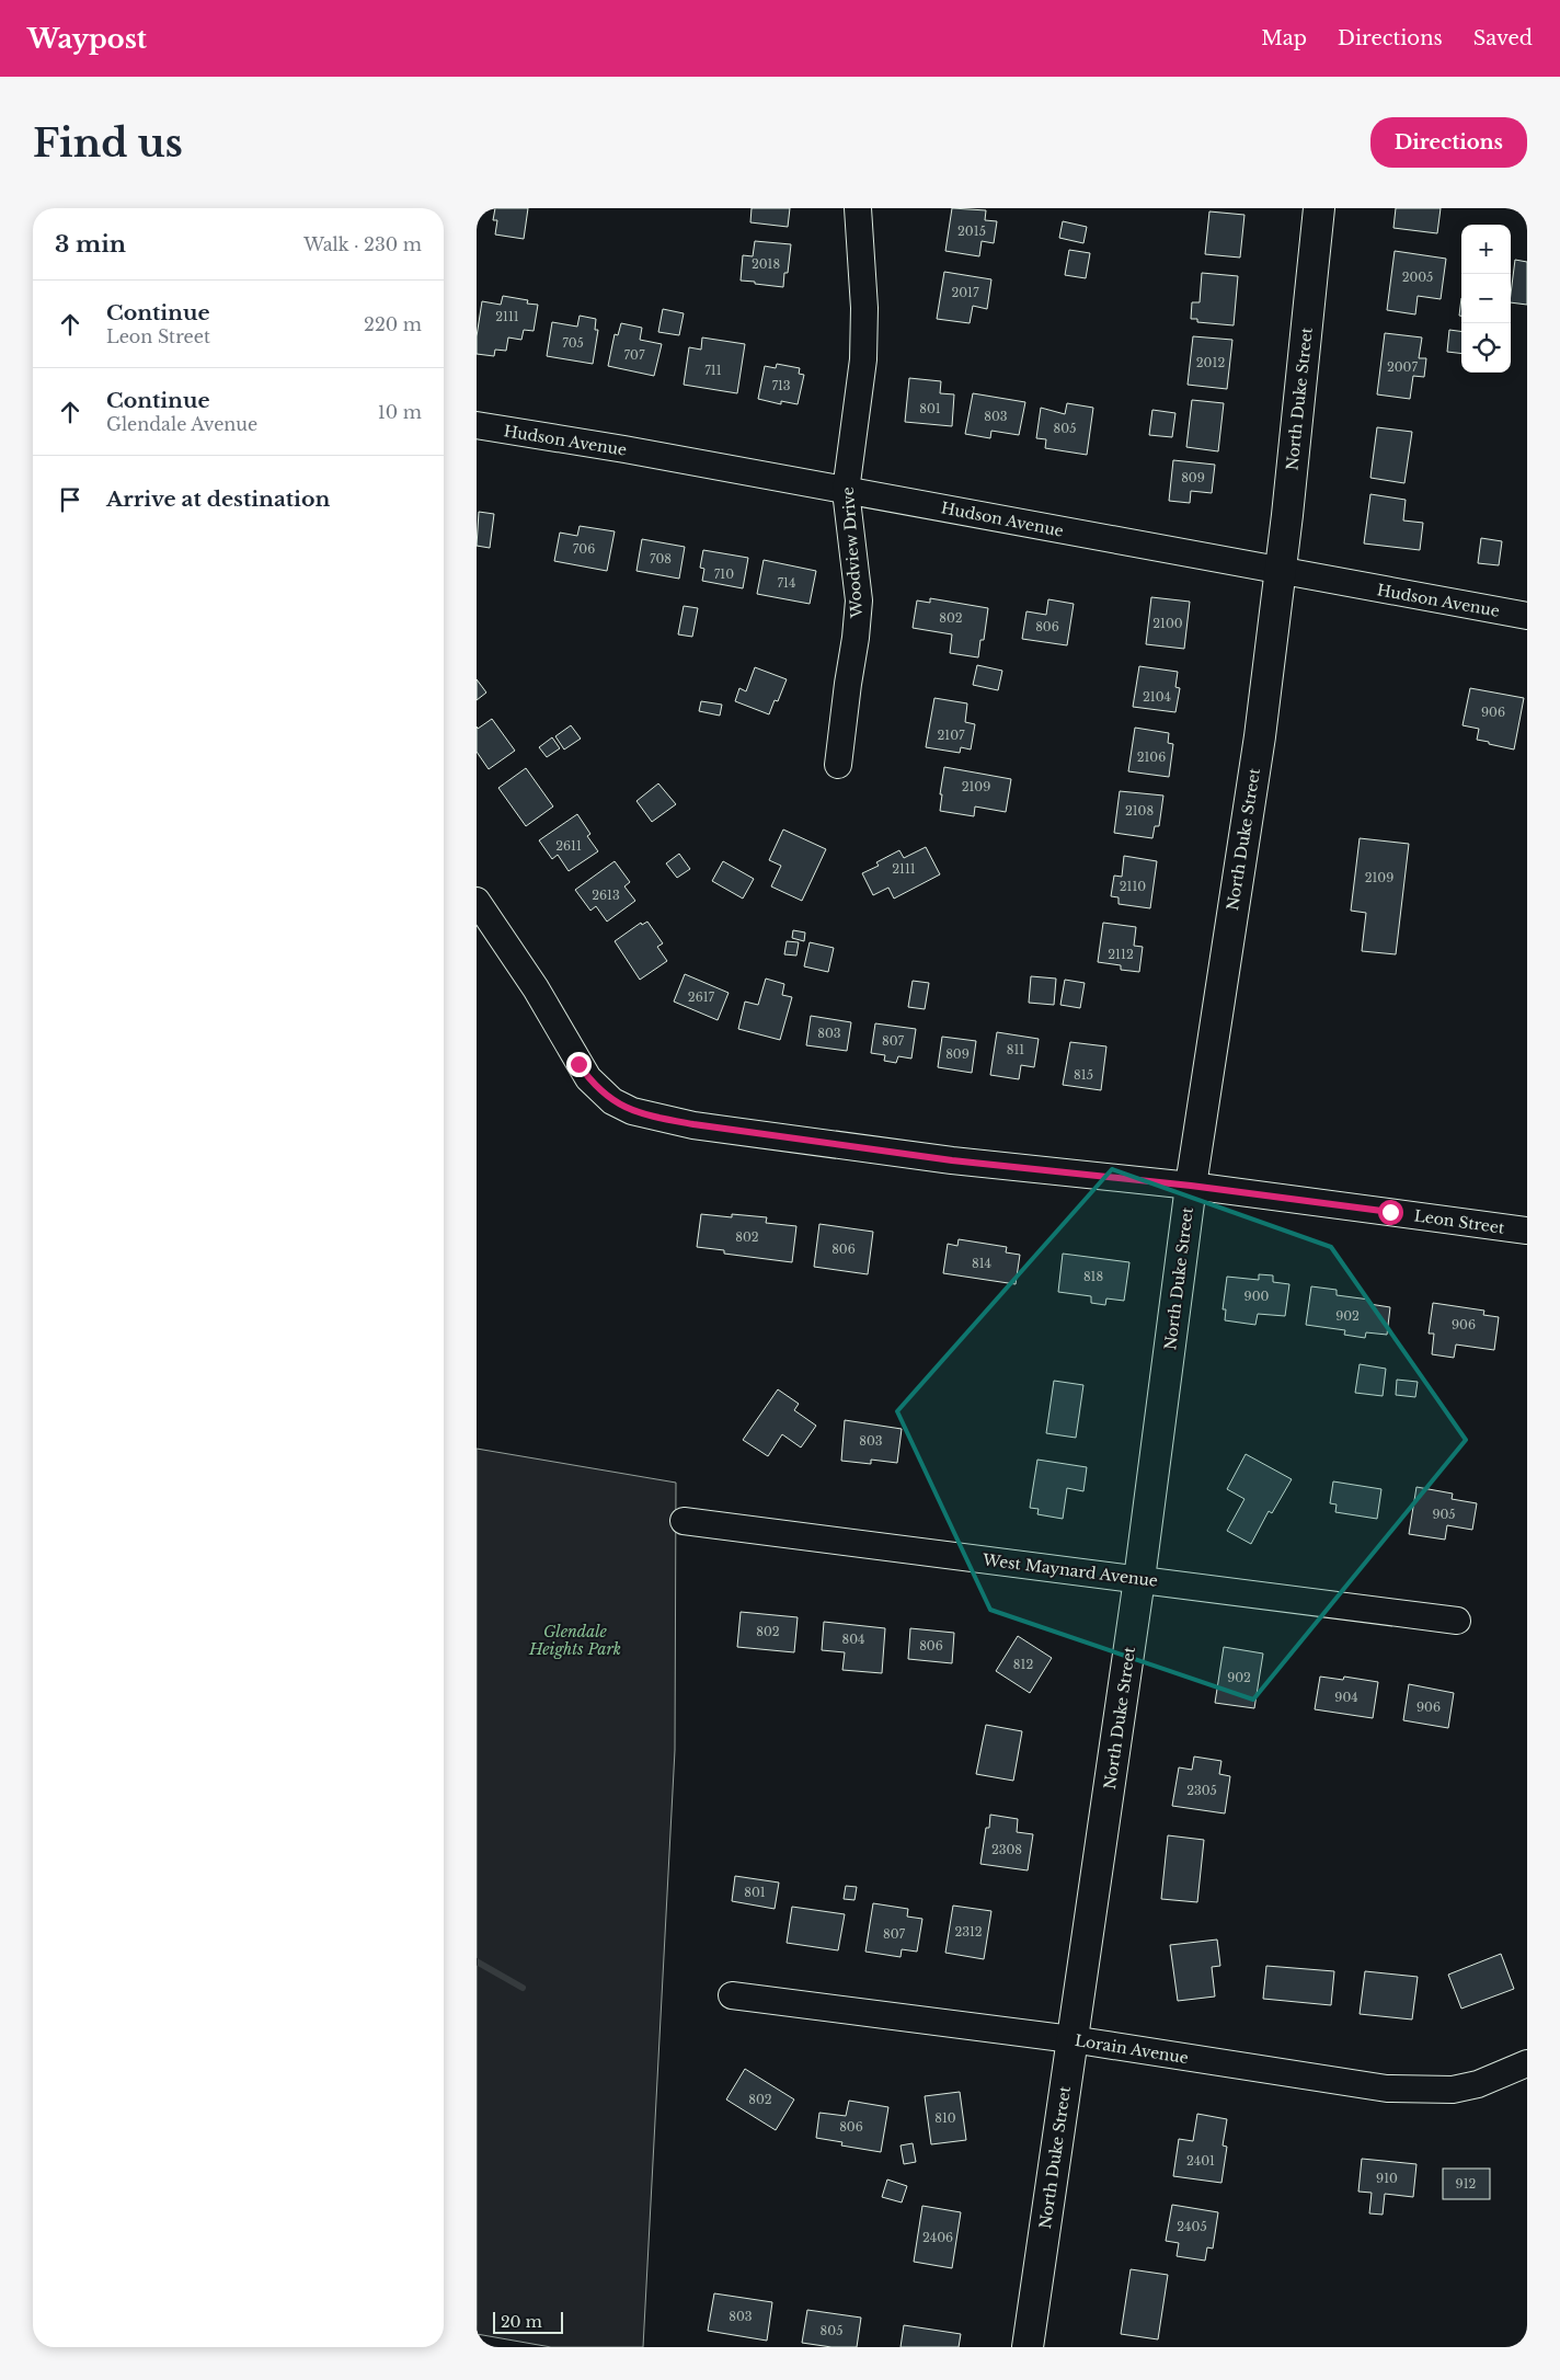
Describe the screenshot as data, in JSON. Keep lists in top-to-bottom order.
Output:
{
  "streets": {
    "highway": ["North Duke Street"],
    "street": [
      "Hudson Avenue",
      "Woodview Drive",
      "Leon Street",
      "West Maynard Avenue",
      "Lorain Avenue"
    ]
  },
  "crossings": [
    ["North Duke Street", "Hudson Avenue"],
    ["North Duke Street", "Leon Street"],
    ["North Duke Street", "West Maynard Avenue"],
    ["North Duke Street", "Lorain Avenue"],
    ["Hudson Avenue", "Woodview Drive"]
  ],
  "parks": ["Glendale Heights Park"],
  "house_numbers": [
    "2015",
    "2018",
    "2005",
    "2017",
    "2111",
    "705",
    "707",
    "2012",
    "2007",
    "711",
    "713",
    "801",
    "803",
    "805",
    "809",
    "706",
    "708",
    "710",
    "714",
    "802",
    "2100",
    "806",
    "2104",
    "906",
    "2107",
    "2106",
    "2109",
    "2108",
    "2611",
    "2111",
    "2109",
    "2110",
    "2613",
    "2112",
    "2617",
    "803",
    "807",
    "811",
    "809",
    "815",
    "802",
    "806",
    "814",
    "818",
    "900",
    "902",
    "906",
    "803",
    "905",
    "802",
    "804",
    "806",
    "812",
    "902",
    "904",
    "906",
    "2305",
    "2308",
    "801",
    "2312",
    "807",
    "802",
    "810",
    "806",
    "2401",
    "910",
    "912",
    "2405",
    "2406",
    "803",
    "805"
  ],
  "scale_bar": "20 m",
  "page": {
    "header": "Waypost",
    "nav": ["Map", "Directions", "Saved"],
    "buttons": "Directions",
    "title": "Find us",
    "heading": ["3 min", "Walk · 230 m"],
    "map_buttons": ["+", "−"],
    "list": [
      ["Continue", "Leon Street", "220 m"],
      ["Continue", "Glendale Avenue", "10 m"],
      "Arrive at destination"
    ],
    "scale": "20 m"
  }
}
